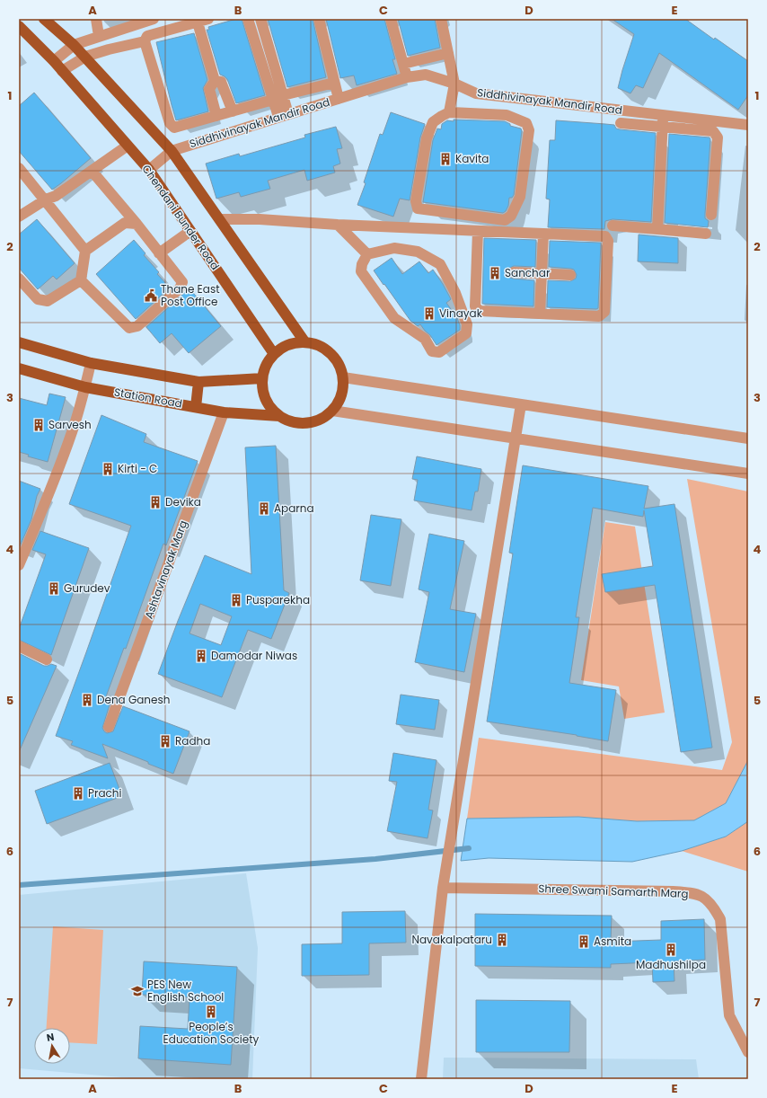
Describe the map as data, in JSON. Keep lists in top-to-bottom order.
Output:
{
  "streets": {
    "main road": ["Chendani Bunder Road", "Station Road"],
    "street": ["Siddhivinayak Mandir Road", "Ashtavinayak Marg", "Shree Swami Samarth Marg"]
  },
  "crossings": [
    ["Chendani Bunder Road", "Station Road"],
    ["Station Road", "Ashtavinayak Marg"]
  ],
  "places": {
    "building": [
      "Kavita",
      "Sanchar",
      "Vinayak",
      "Sarvesh",
      "Kirti - C",
      "Devika",
      "Aparna",
      "Gurudev",
      "Pusparekha",
      "Damodar Niwas",
      "Dena Ganesh",
      "Radha",
      "Prachi",
      "Navakalpataru",
      "Asmita",
      "Madhushilpa",
      "People’s Education Society"
    ],
    "public building": ["Thane East Post Office"],
    "school or university": ["PES New English School"]
  },
  "north": "top",
  "grid": {
    "columns": [
      "A",
      "B",
      "C",
      "D",
      "E"
    ],
    "rows": [
      "1",
      "2",
      "3",
      "4",
      "5",
      "6",
      "7"
    ]
  }
}
